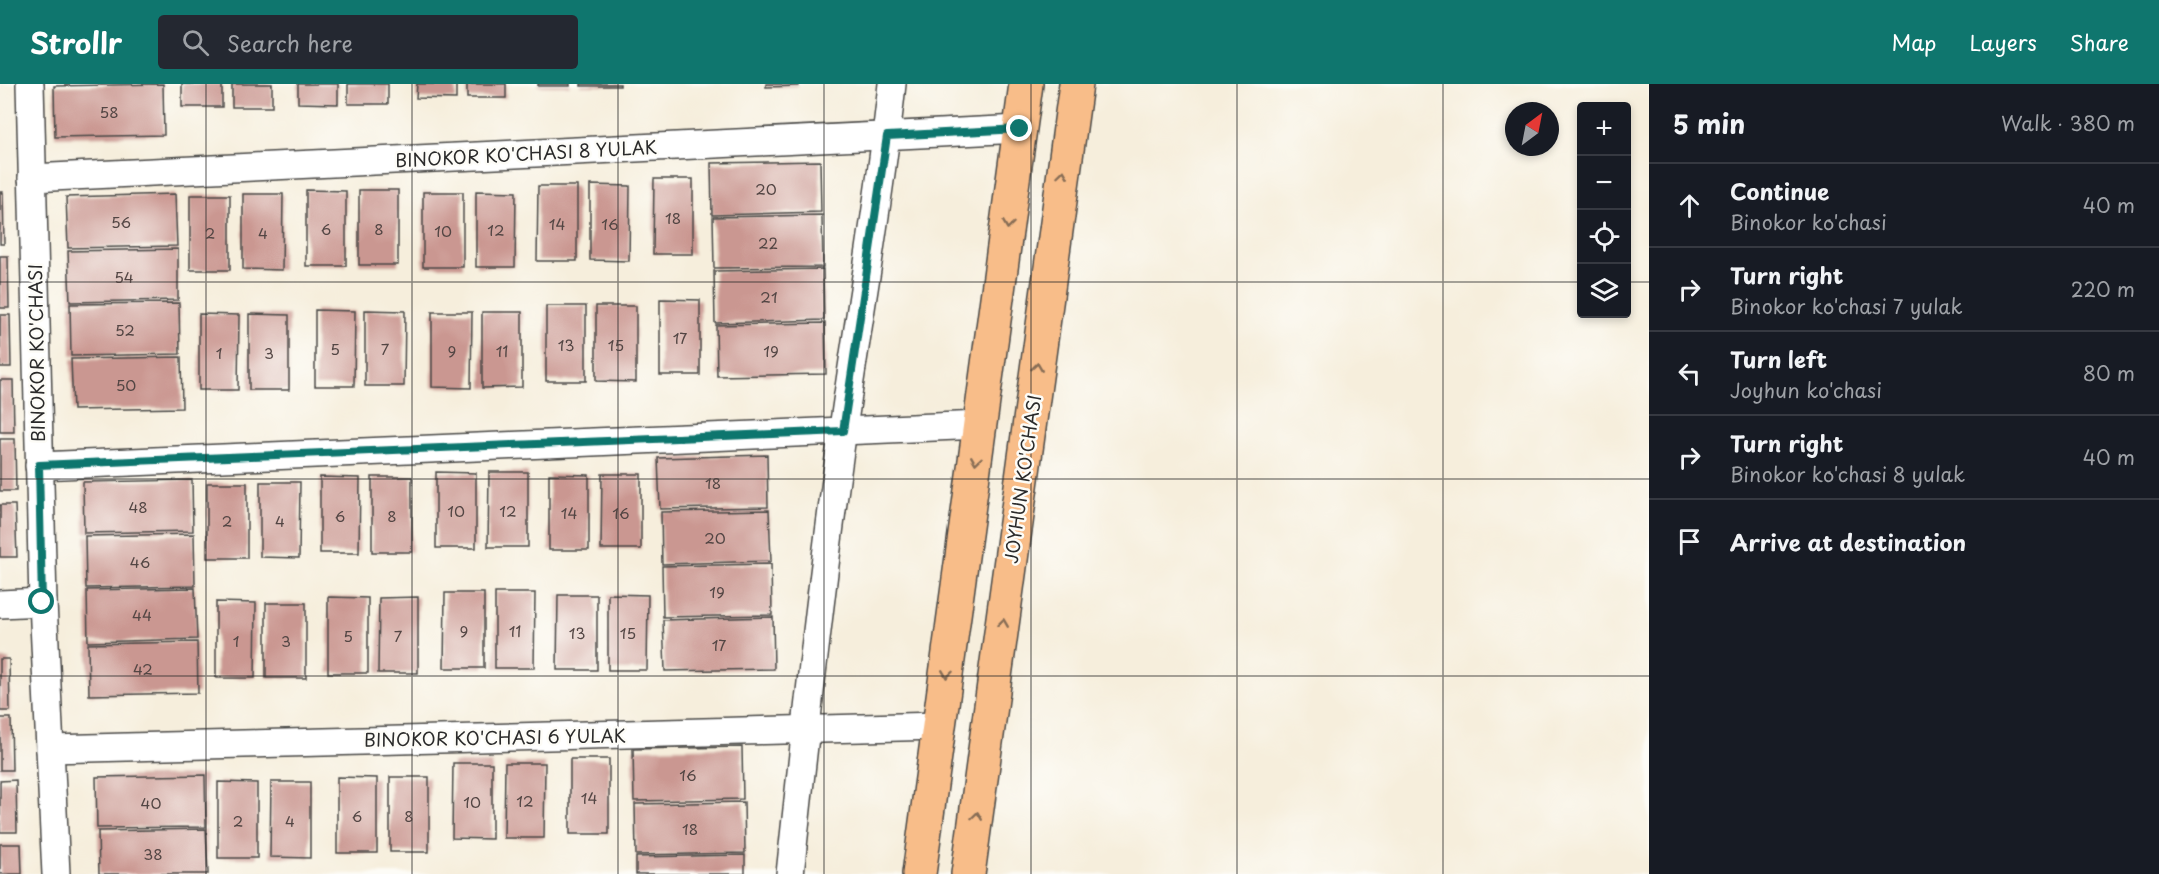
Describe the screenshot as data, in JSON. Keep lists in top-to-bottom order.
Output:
{
  "streets": {
    "main road": ["JOYHUN KO'CHASI"],
    "street": ["BINOKOR KO'CHASI 8 YULAK", "BINOKOR KO'CHASI", "BINOKOR KO'CHASI 6 YULAK"]
  },
  "crossings": [
    ["BINOKOR KO'CHASI 8 YULAK", "BINOKOR KO'CHASI"],
    ["BINOKOR KO'CHASI", "BINOKOR KO'CHASI 6 YULAK"]
  ],
  "house_numbers": [
    "58",
    "20",
    "18",
    "56",
    "14",
    "16",
    "6",
    "8",
    "12",
    "10",
    "2",
    "4",
    "22",
    "54",
    "21",
    "52",
    "17",
    "13",
    "15",
    "5",
    "7",
    "9",
    "11",
    "19",
    "1",
    "3",
    "50",
    "18",
    "48",
    "10",
    "12",
    "14",
    "16",
    "6",
    "8",
    "2",
    "4",
    "20",
    "46",
    "19",
    "44",
    "9",
    "11",
    "13",
    "15",
    "5",
    "7",
    "1",
    "3",
    "17",
    "42",
    "16",
    "14",
    "12",
    "10",
    "40",
    "6",
    "8",
    "2",
    "4",
    "18",
    "38"
  ],
  "north": "top right",
  "page": {
    "header": "Strollr",
    "search": "Search here",
    "nav": ["Map", "Layers", "Share"],
    "heading": ["5 min", "Walk · 380 m"],
    "map_buttons": ["+", "−"],
    "list": [
      ["Continue", "Binokor ko'chasi", "40 m"],
      ["Turn right", "Binokor ko'chasi 7 yulak", "220 m"],
      ["Turn left", "Joyhun ko'chasi", "80 m"],
      ["Turn right", "Binokor ko'chasi 8 yulak", "40 m"],
      "Arrive at destination"
    ]
  }
}
